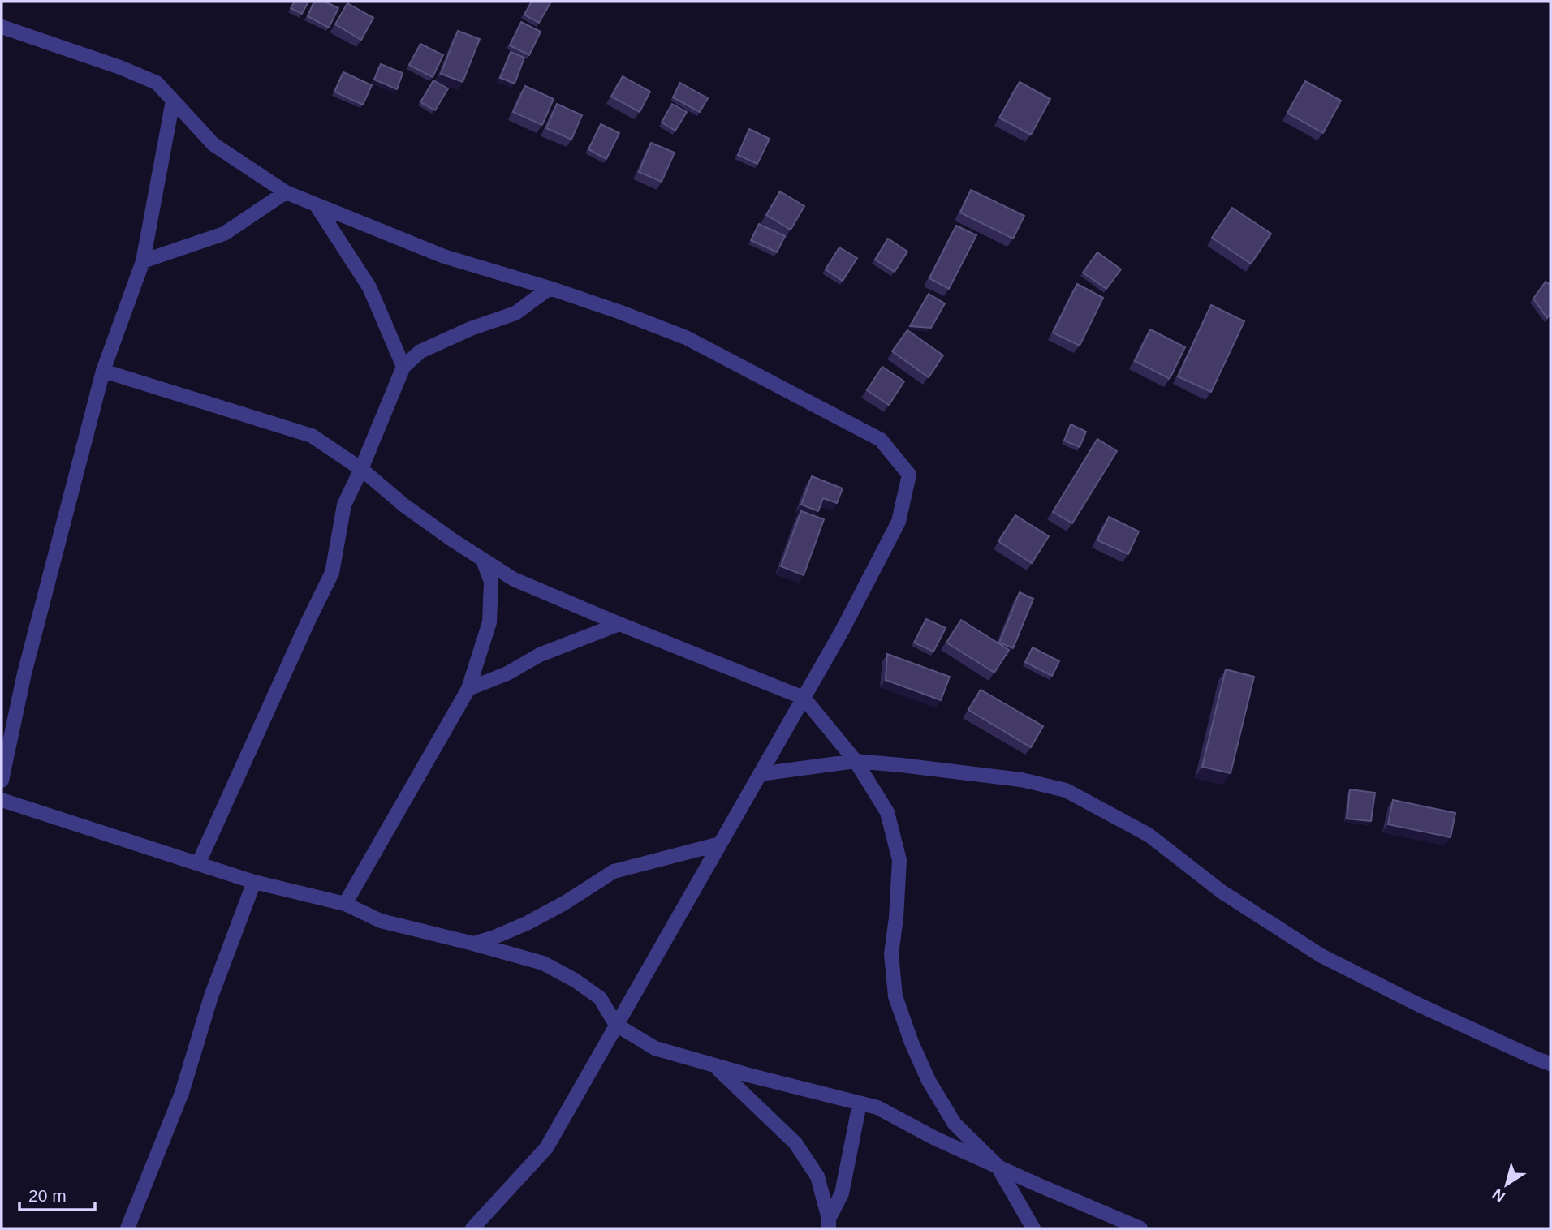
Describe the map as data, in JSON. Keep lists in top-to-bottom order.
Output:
{
  "scale_bar": "20 m",
  "north": "bottom left"
}
